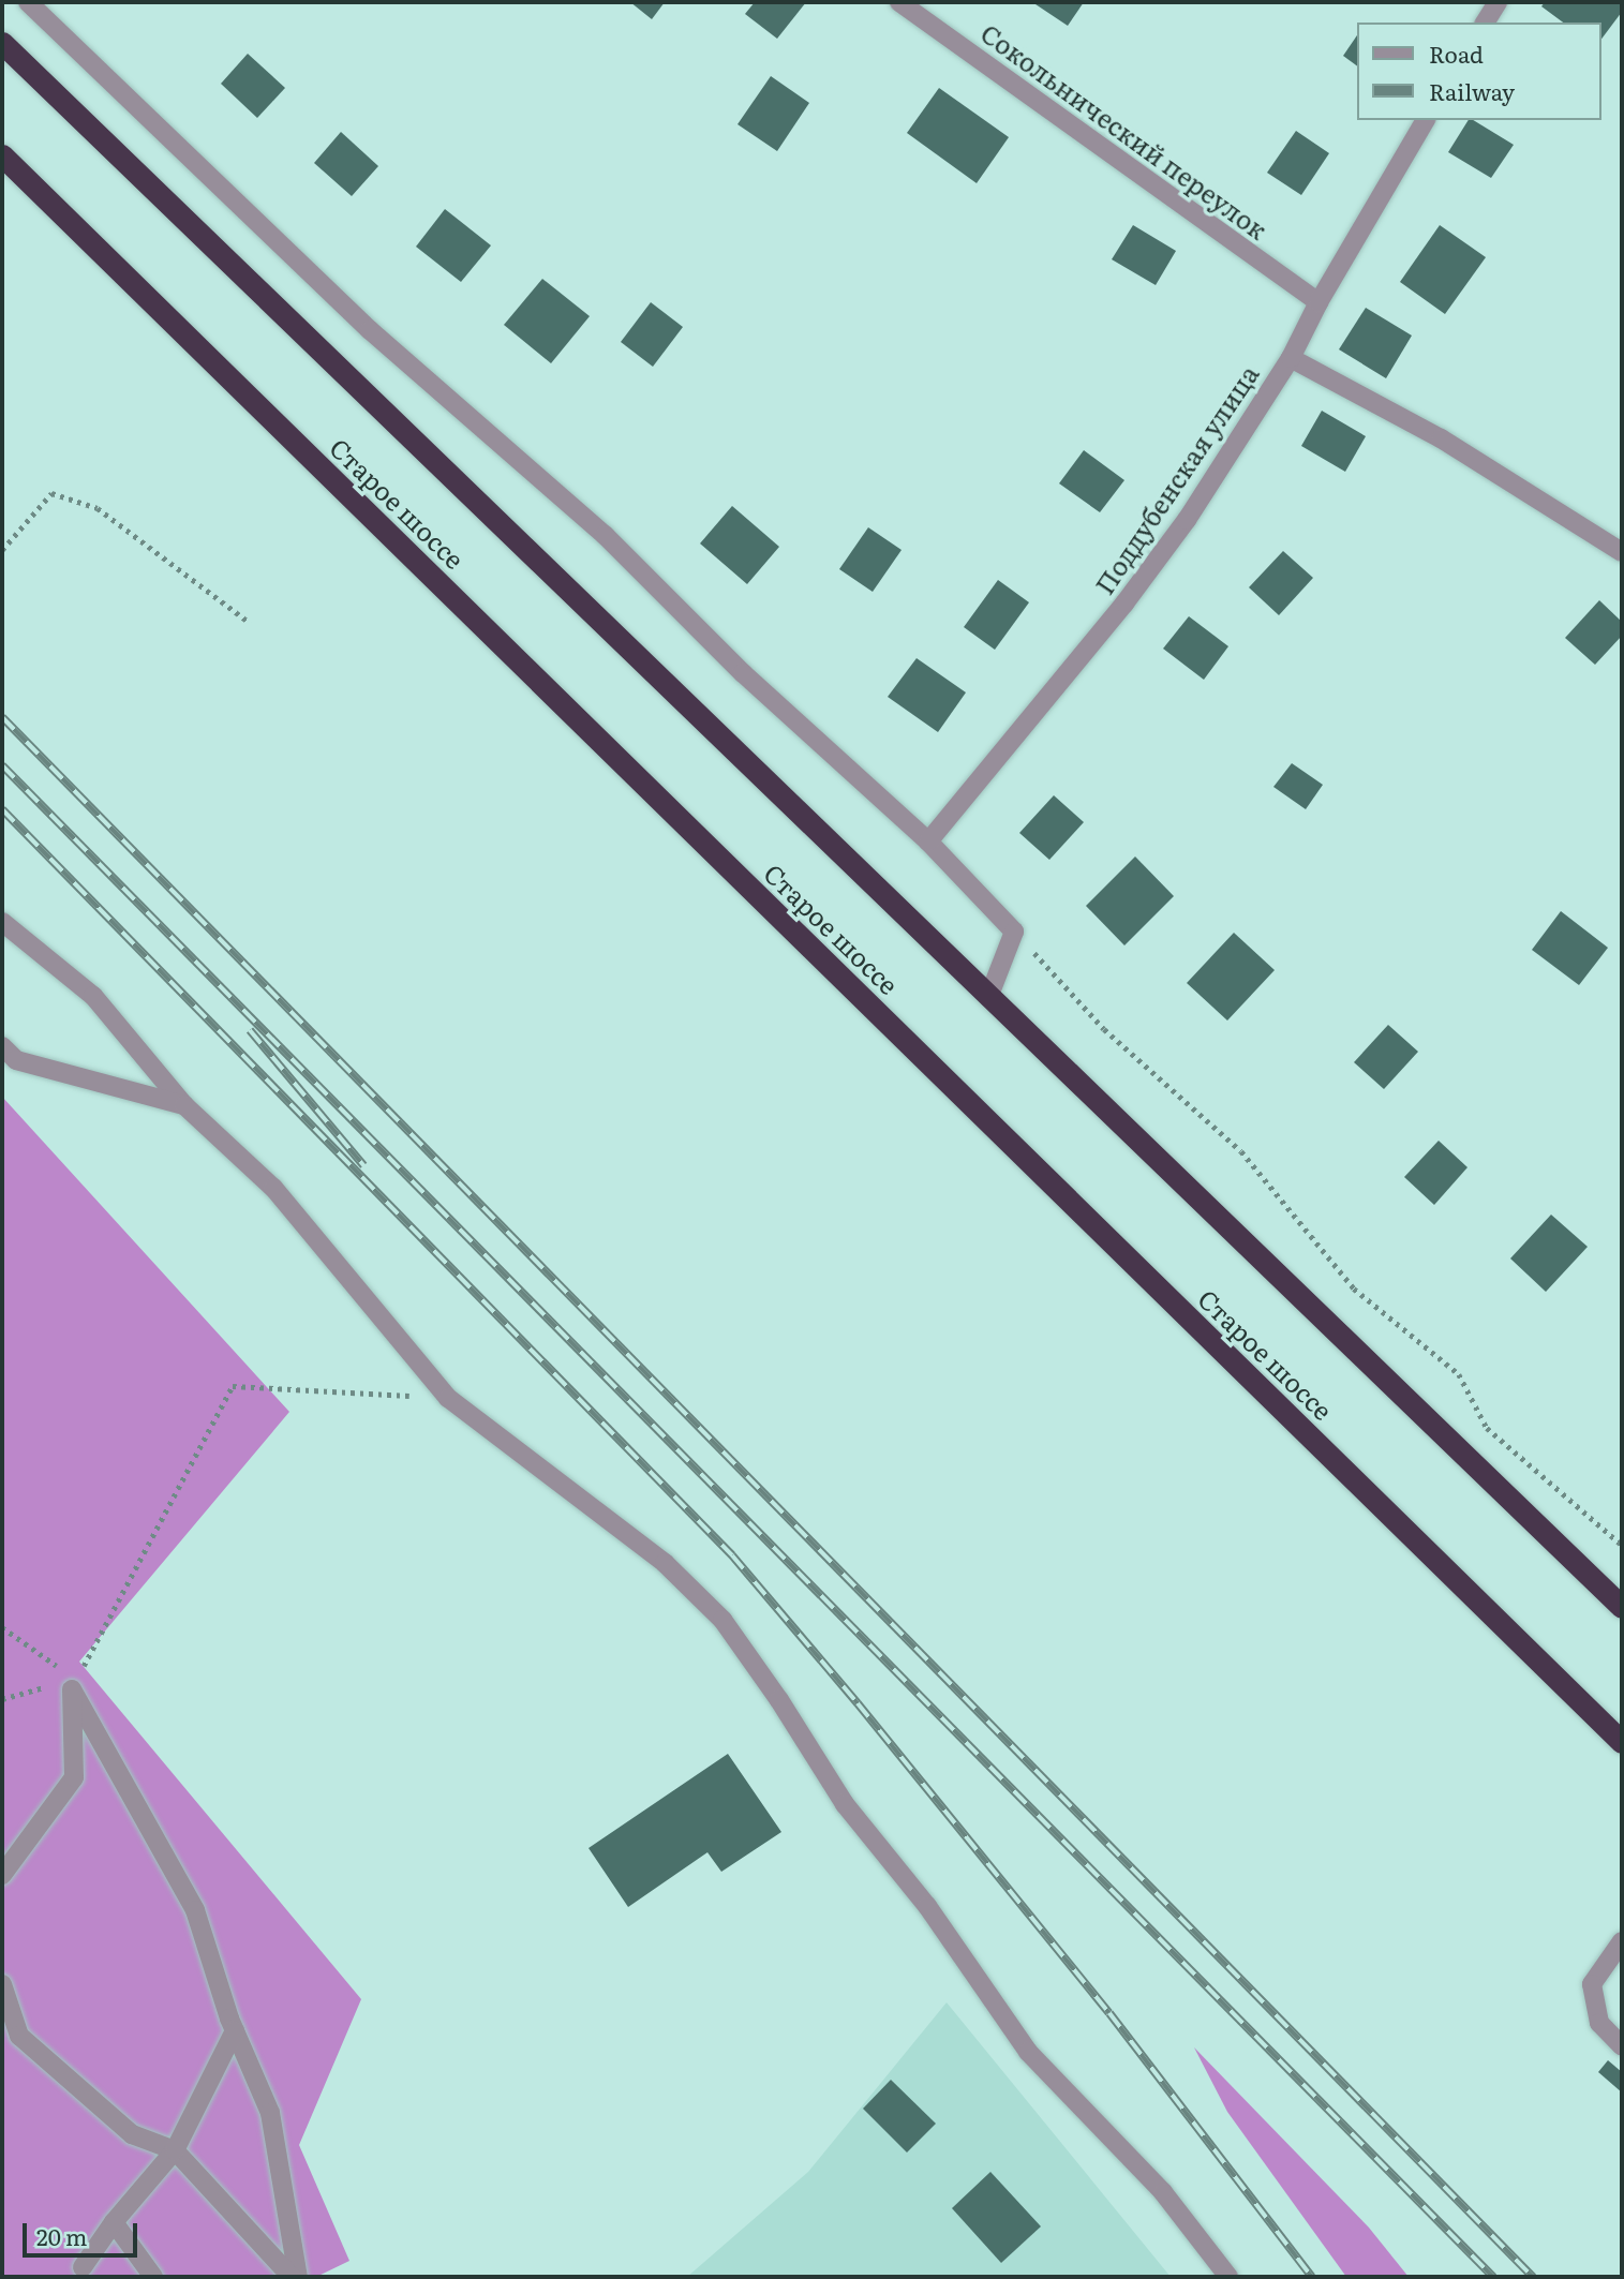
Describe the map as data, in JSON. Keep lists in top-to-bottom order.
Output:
{
  "streets": {
    "highway": ["Старое шоссе"],
    "street": ["Сокольнический переулок", "Поддубенская улица"]
  },
  "crossings": [
    ["Сокольнический переулок", "Поддубенская улица"]
  ],
  "legend": ["Road", "Railway"],
  "scale_bar": "20 m"
}
